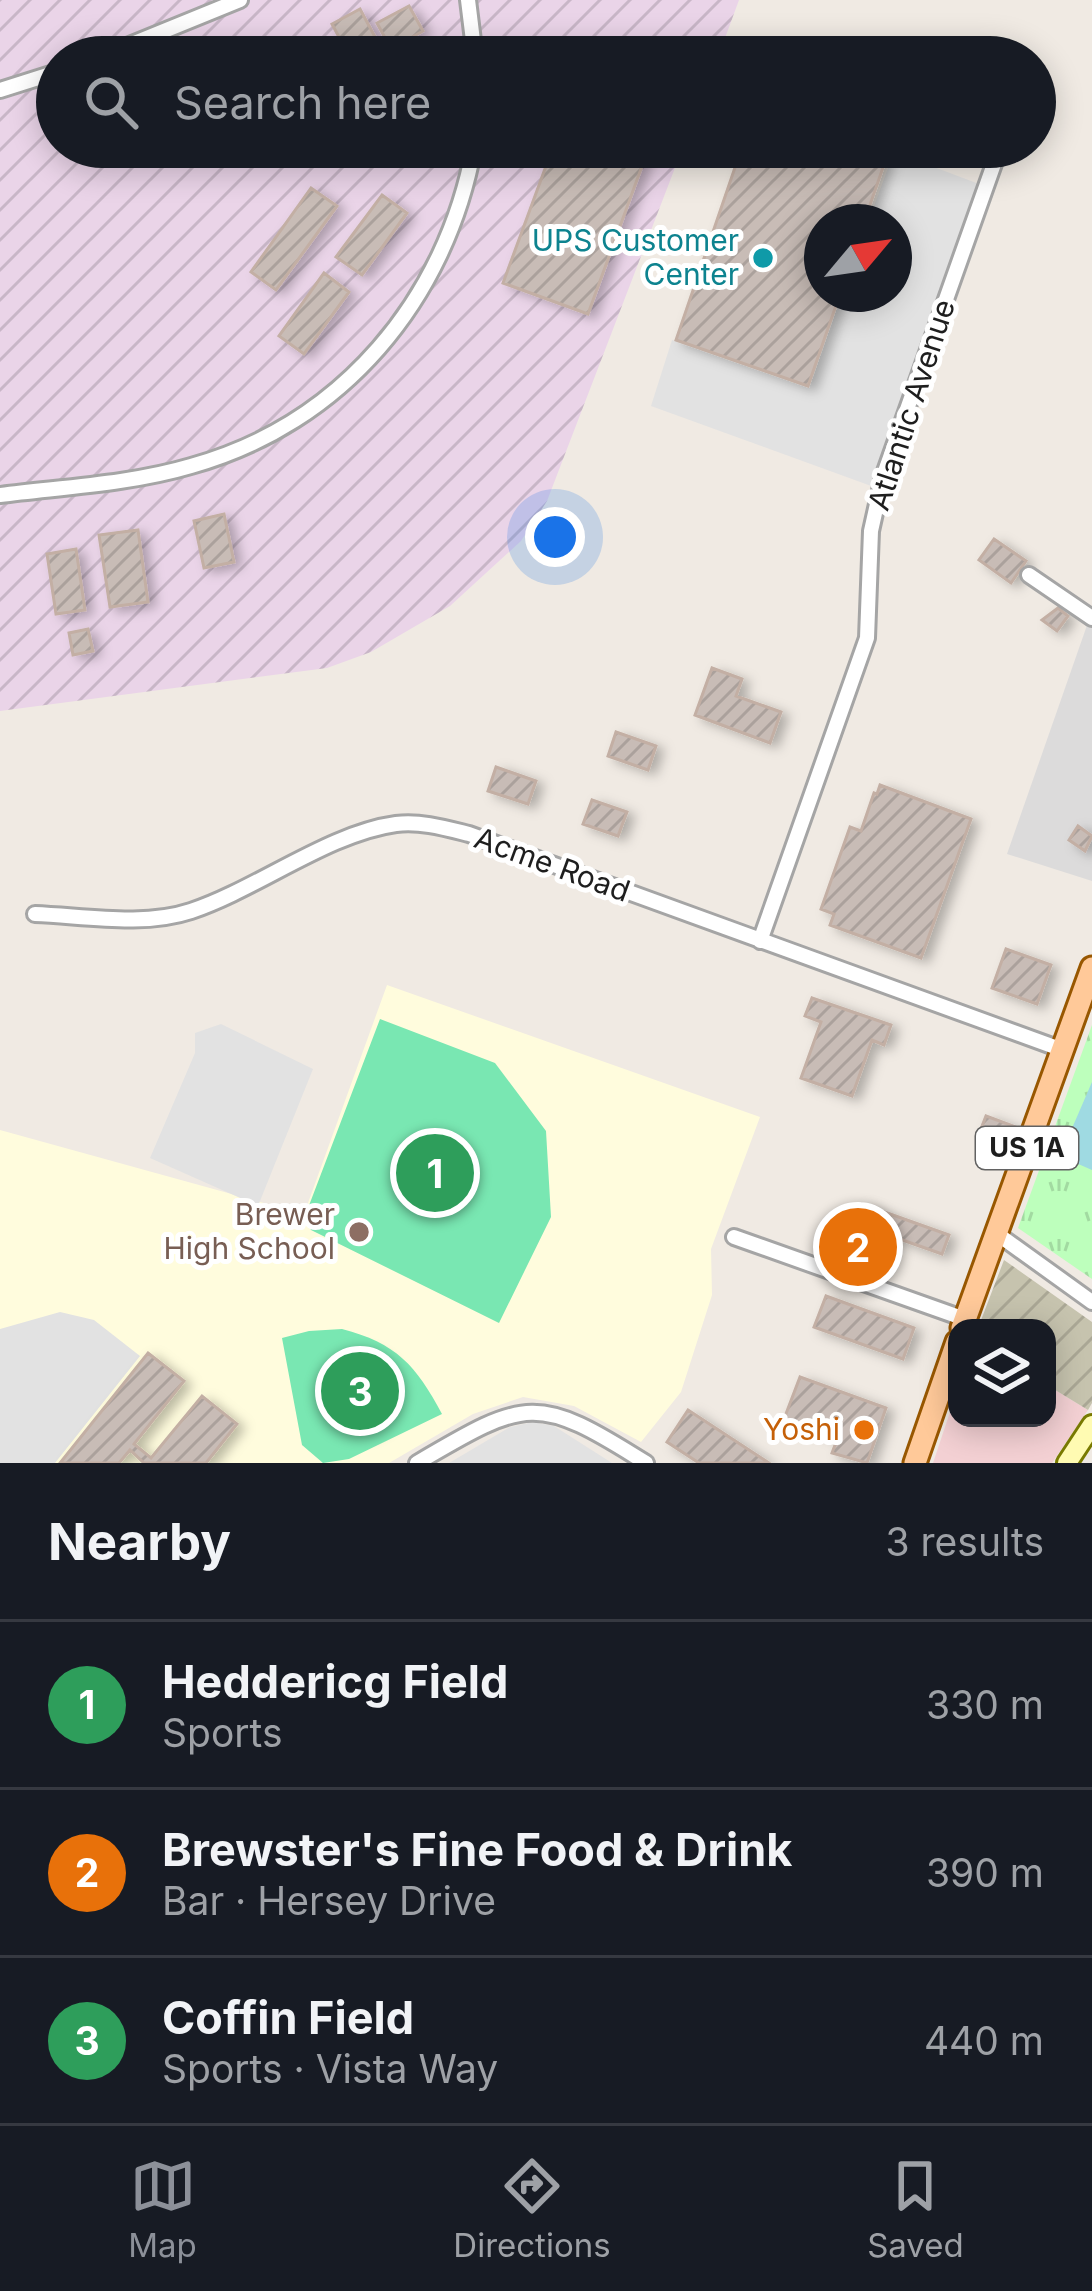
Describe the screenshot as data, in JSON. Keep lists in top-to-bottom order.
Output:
{
  "streets": {
    "main road": ["US 1A"],
    "street": ["Atlantic Avenue", "Acme Road"]
  },
  "crossings": [
    ["Atlantic Avenue", "Acme Road"],
    ["Acme Road", "US 1A"]
  ],
  "places": ["UPS Customer Center", "Brewer High School", "Yoshi"],
  "north": "top right",
  "page": {
    "search": "Search here",
    "pins": ["1", "2", "3"],
    "heading": ["Nearby", "3 results"],
    "list": [
      {
        "mark": "1",
        "name": "Heddericg Field",
        "note": "Sports",
        "value": "330 m"
      },
      {
        "mark": "2",
        "name": "Brewster's Fine Food & Drink",
        "note": "Bar · Hersey Drive",
        "value": "390 m"
      },
      {
        "mark": "3",
        "name": "Coffin Field",
        "note": "Sports · Vista Way",
        "value": "440 m"
      }
    ],
    "nav": ["Map", "Directions", "Saved"]
  }
}
